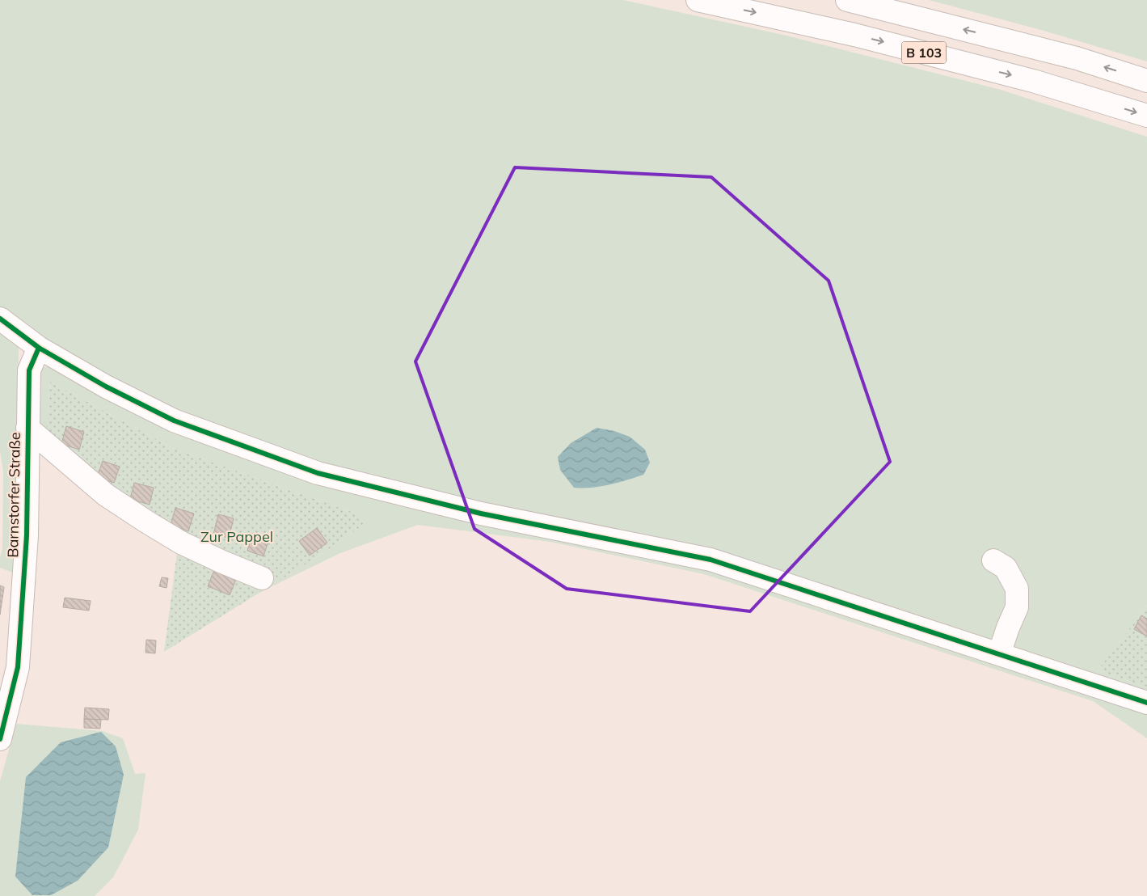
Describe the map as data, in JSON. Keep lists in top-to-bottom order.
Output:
{
  "streets": {
    "main road": ["B 103", "Barnstorfer Straße"]
  },
  "parks": ["Zur Pappel"]
}
